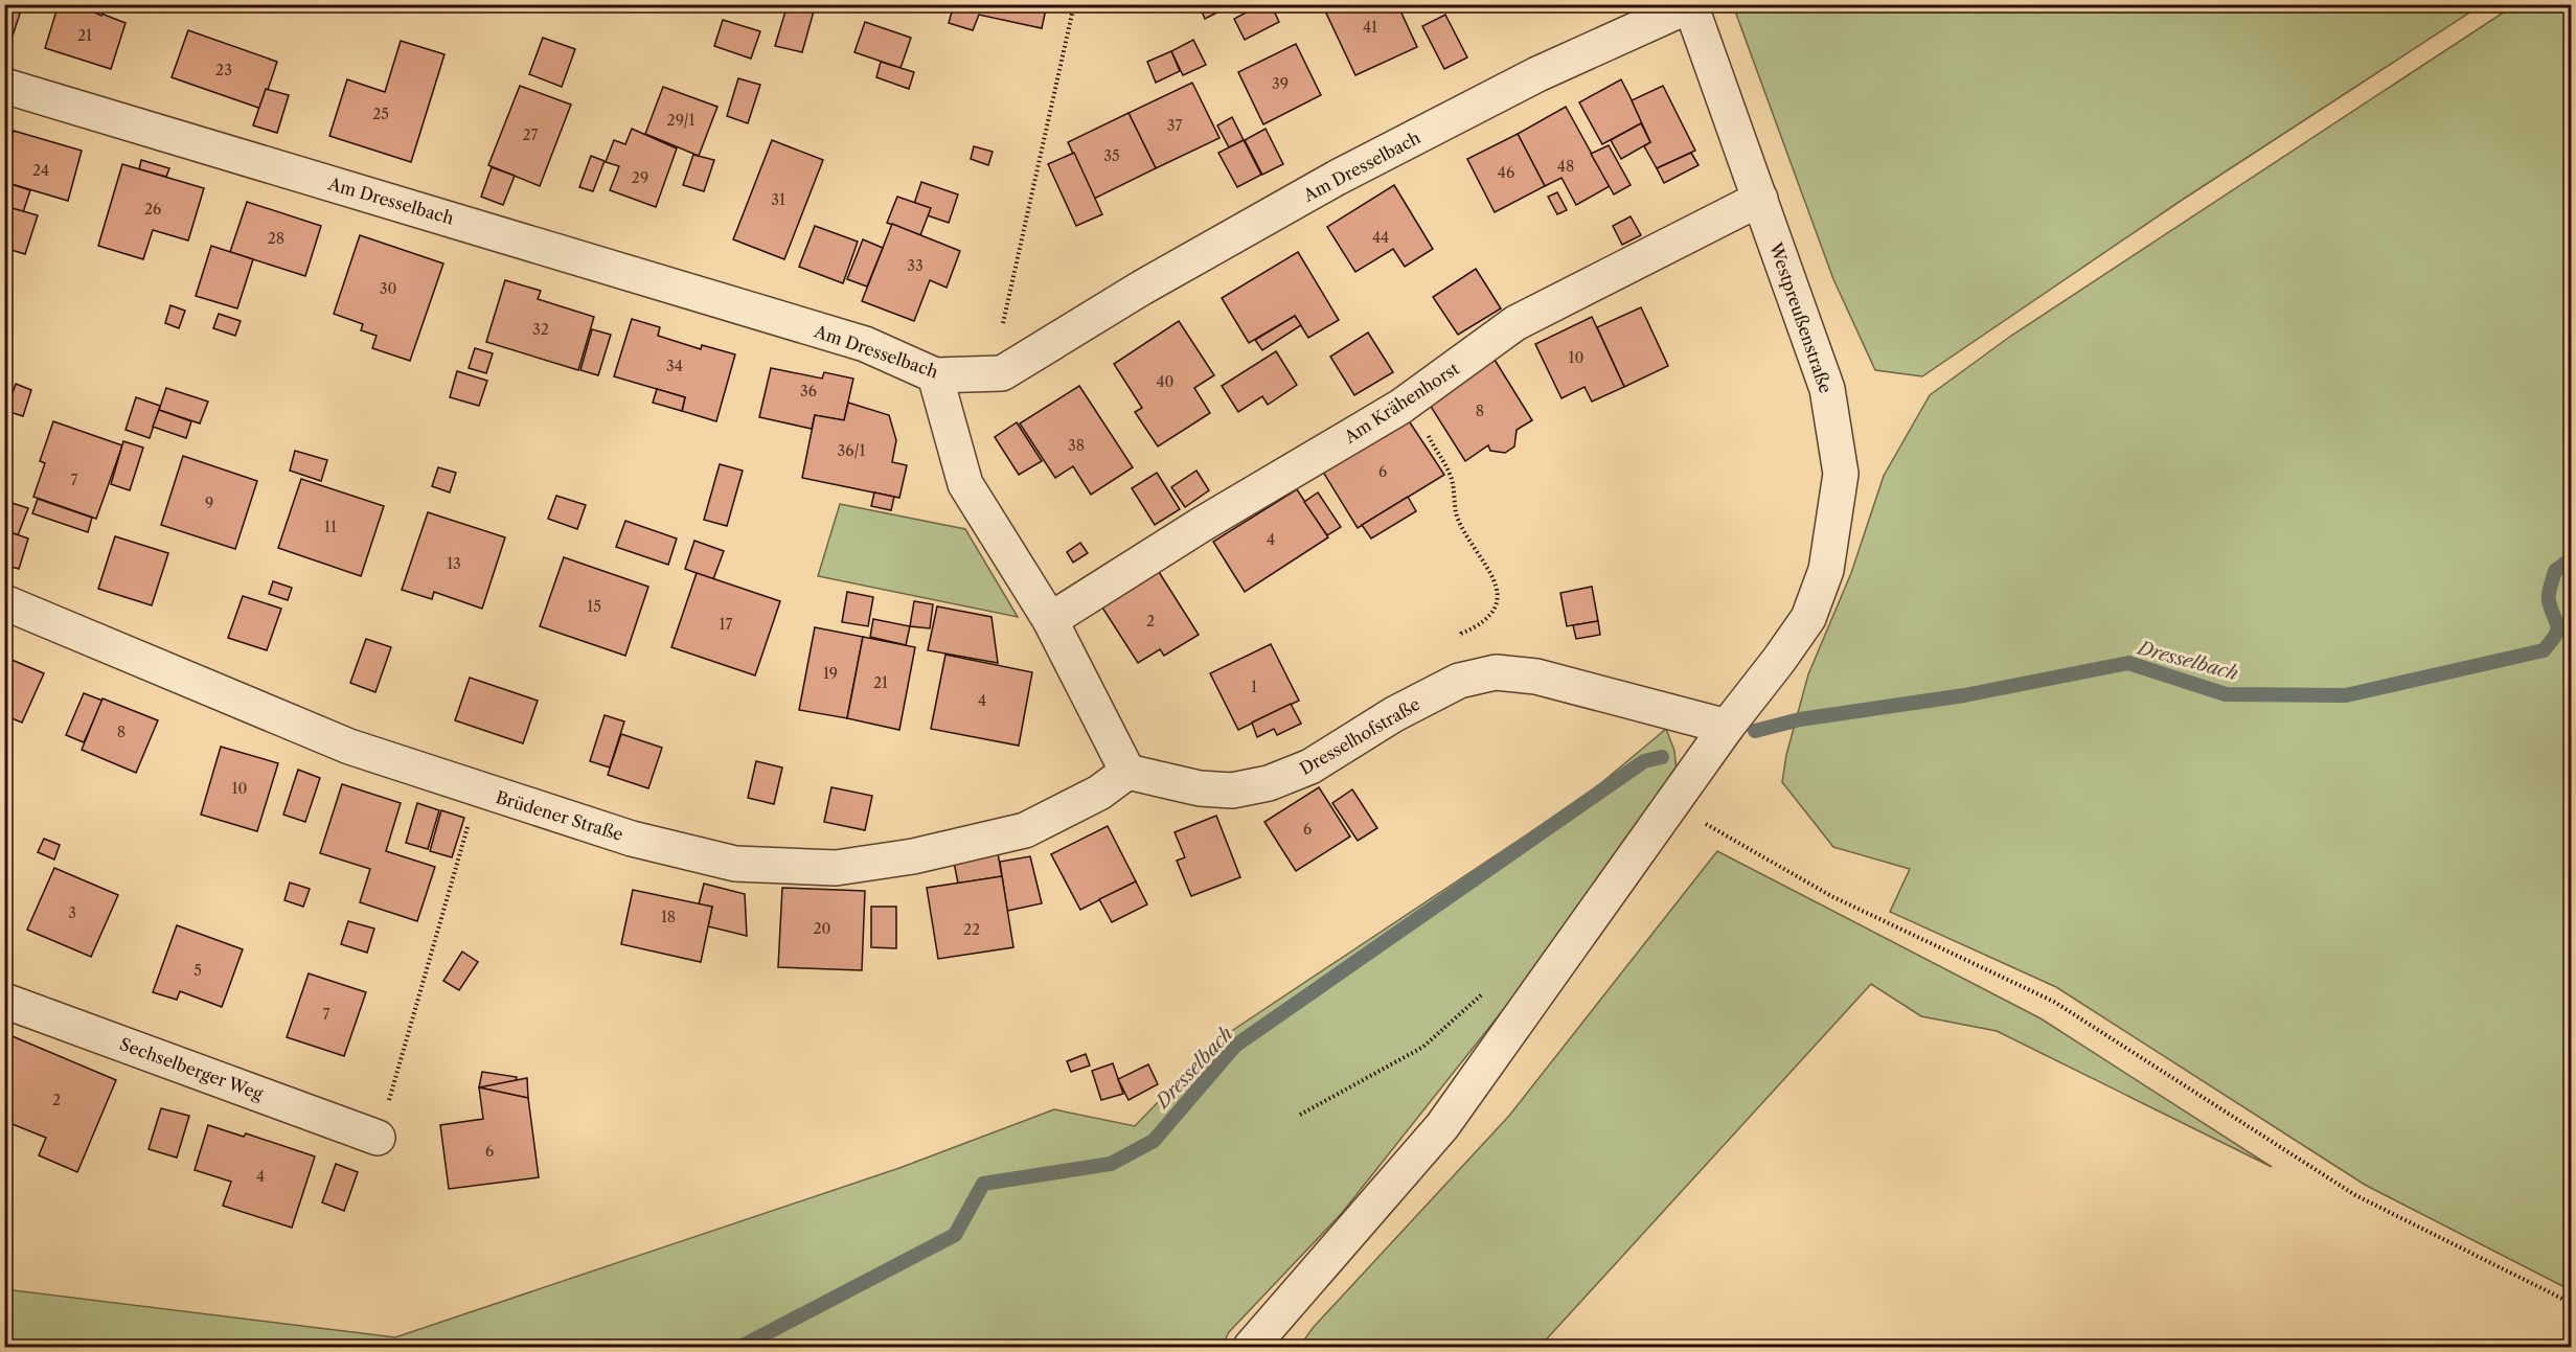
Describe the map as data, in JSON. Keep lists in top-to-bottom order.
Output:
{
  "streets": {
    "street": [
      "Am Dresselbach",
      "Westpreußenstraße",
      "Am Krähenhorst",
      "Dresselhofstraße",
      "Brüdener Straße",
      "Sechselberger Weg"
    ]
  },
  "crossings": [
    ["Am Dresselbach", "Westpreußenstraße"],
    ["Westpreußenstraße", "Am Krähenhorst"],
    ["Westpreußenstraße", "Dresselhofstraße"],
    ["Dresselhofstraße", "Brüdener Straße"]
  ],
  "water": ["Dresselbach"],
  "house_numbers": [
    "41",
    "21",
    "23",
    "39",
    "25",
    "29/1",
    "37",
    "27",
    "35",
    "48",
    "24",
    "46",
    "29",
    "31",
    "26",
    "44",
    "28",
    "33",
    "30",
    "32",
    "10",
    "34",
    "40",
    "36",
    "8",
    "38",
    "36/1",
    "6",
    "7",
    "9",
    "11",
    "4",
    "13",
    "15",
    "2",
    "17",
    "19",
    "21",
    "1",
    "4",
    "8",
    "10",
    "6",
    "3",
    "18",
    "20",
    "22",
    "5",
    "7",
    "2",
    "6",
    "4"
  ]
}
